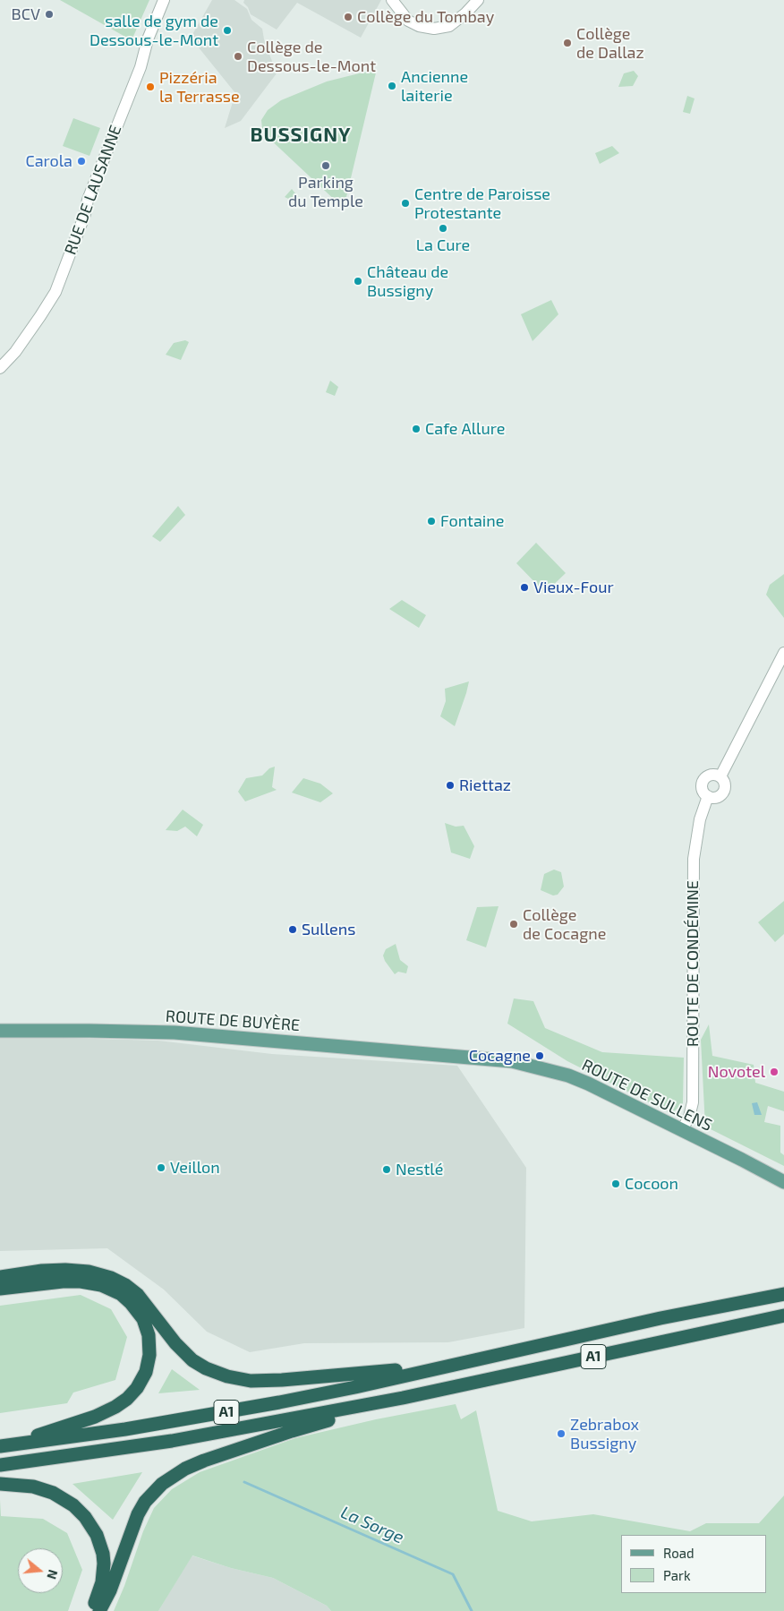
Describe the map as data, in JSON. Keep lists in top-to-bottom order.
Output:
{
  "streets": {
    "highway": ["A1"],
    "main road": ["ROUTE DE BUYÈRE", "ROUTE DE SULLENS"],
    "street": ["RUE DE LAUSANNE", "ROUTE DE CONDÉMINE"]
  },
  "crossings": [
    ["ROUTE DE CONDÉMINE", "ROUTE DE SULLENS"],
    ["ROUTE DE BUYÈRE", "ROUTE DE SULLENS"]
  ],
  "districts": ["BUSSIGNY"],
  "water": ["La Sorge"],
  "places": [
    "BCV",
    "Collège du Tombay",
    "salle de gym de Dessous-le-Mont",
    "Collège de Dallaz",
    "Collège de Dessous-le-Mont",
    "Ancienne laiterie",
    "Pizzéria la Terrasse",
    "Carola",
    "Parking du Temple",
    "Centre de Paroisse Protestante",
    "La Cure",
    "Château de Bussigny",
    "Cafe Allure",
    "Fontaine",
    "Vieux-Four",
    "Riettaz",
    "Collège de Cocagne",
    "Sullens",
    "Cocagne",
    "Novotel",
    "Veillon",
    "Nestlé",
    "Cocoon",
    "Zebrabox Bussigny"
  ],
  "legend": ["Road", "Park"],
  "north": "right"
}
